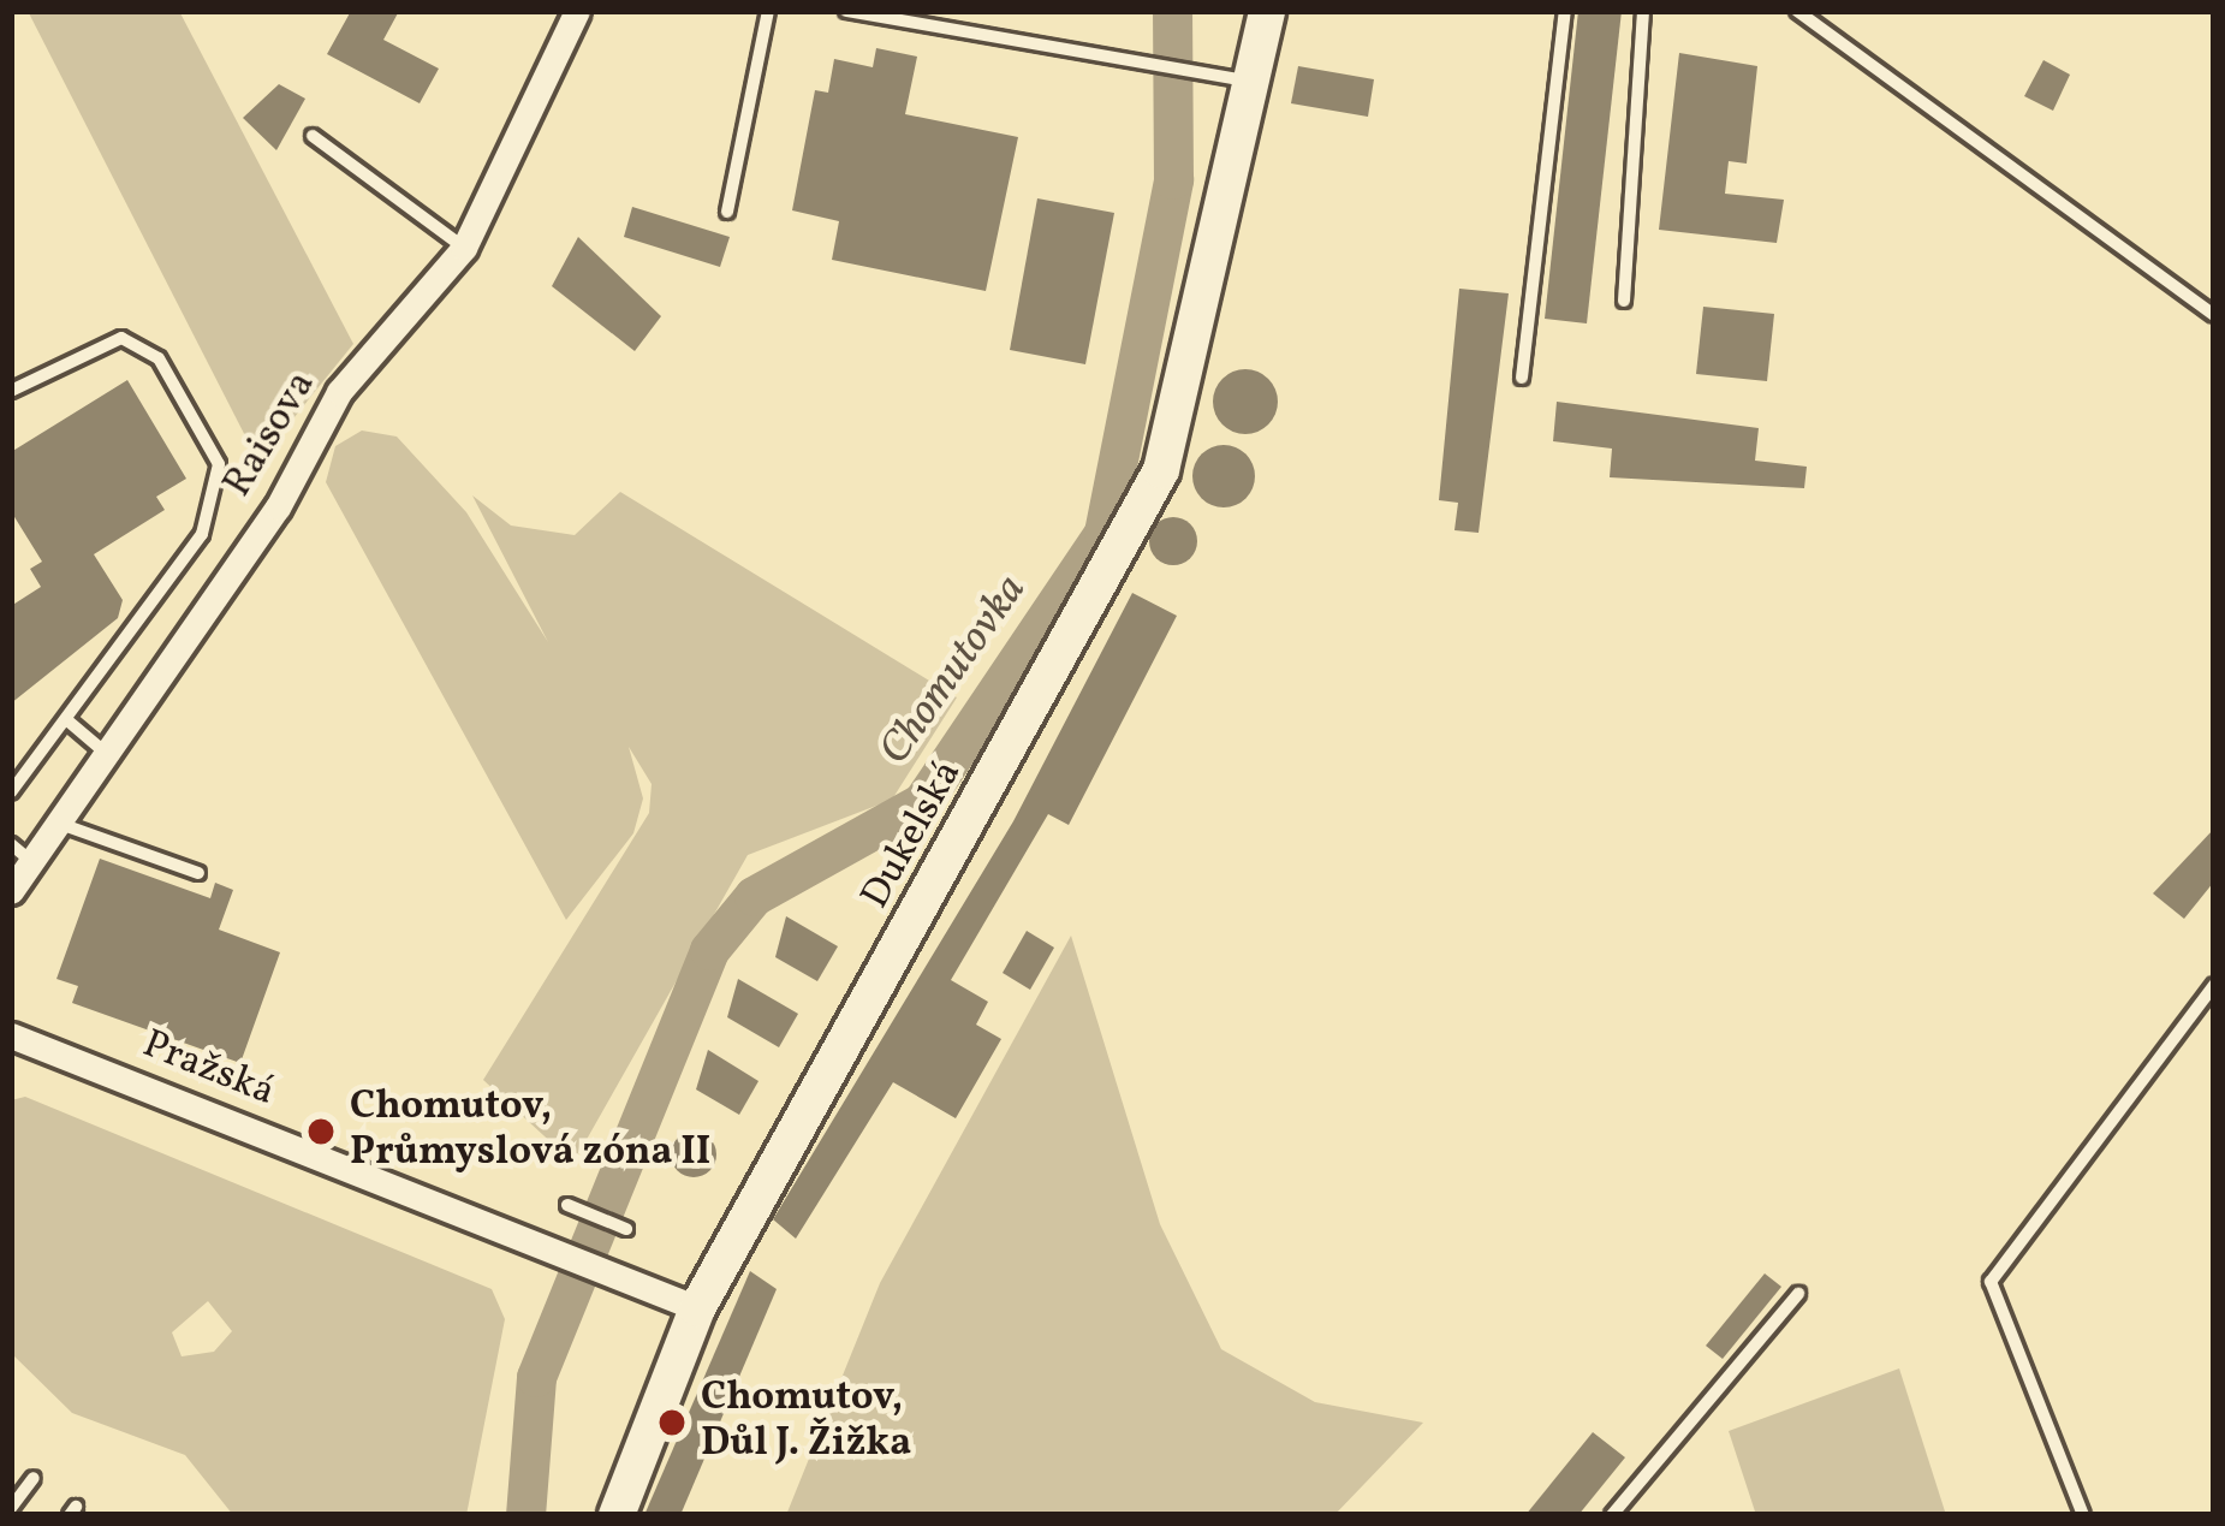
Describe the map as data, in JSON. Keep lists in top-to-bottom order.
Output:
{
  "streets": {
    "street": ["Raisova", "Dukelská", "Pražská"]
  },
  "crossings": [
    ["Dukelská", "Pražská"]
  ],
  "water": ["Chomutovka"],
  "places": ["Chomutov, Průmyslová zóna II", "Chomutov, Důl J. Žižka"]
}
